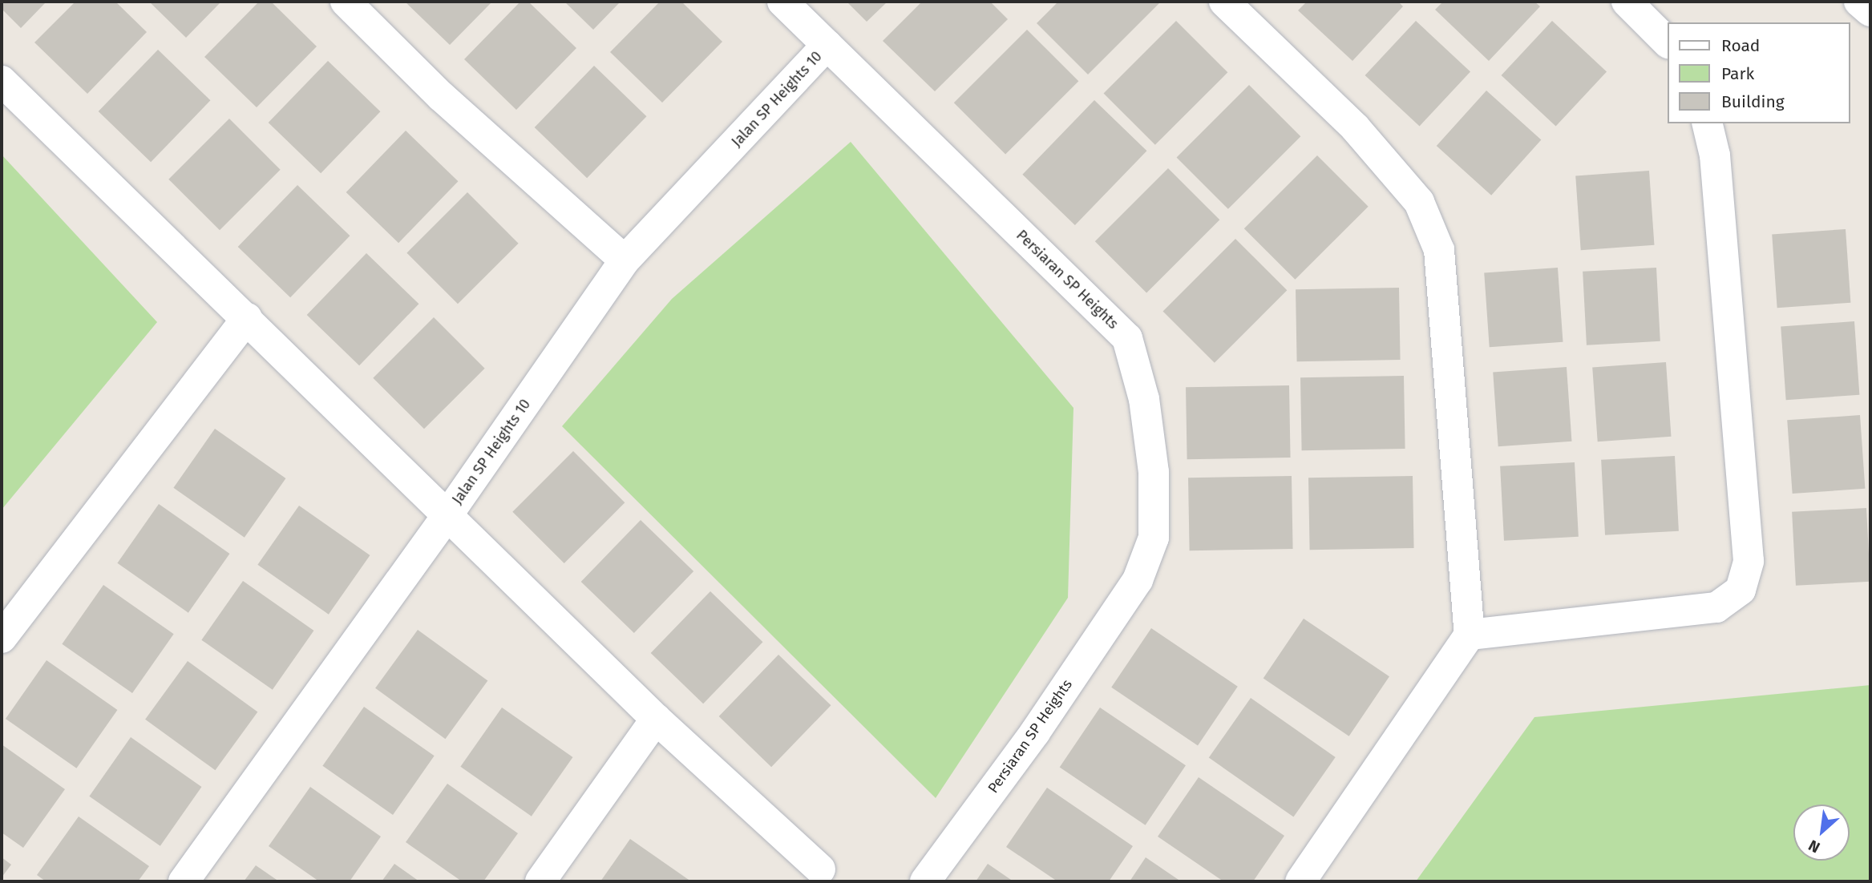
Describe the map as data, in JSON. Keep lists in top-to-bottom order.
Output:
{
  "streets": {
    "street": ["Jalan SP Heights 10", "Persiaran SP Heights"]
  },
  "crossings": [
    ["Jalan SP Heights 10", "Persiaran SP Heights"]
  ],
  "legend": ["Road", "Park", "Building"],
  "north": "bottom left"
}
